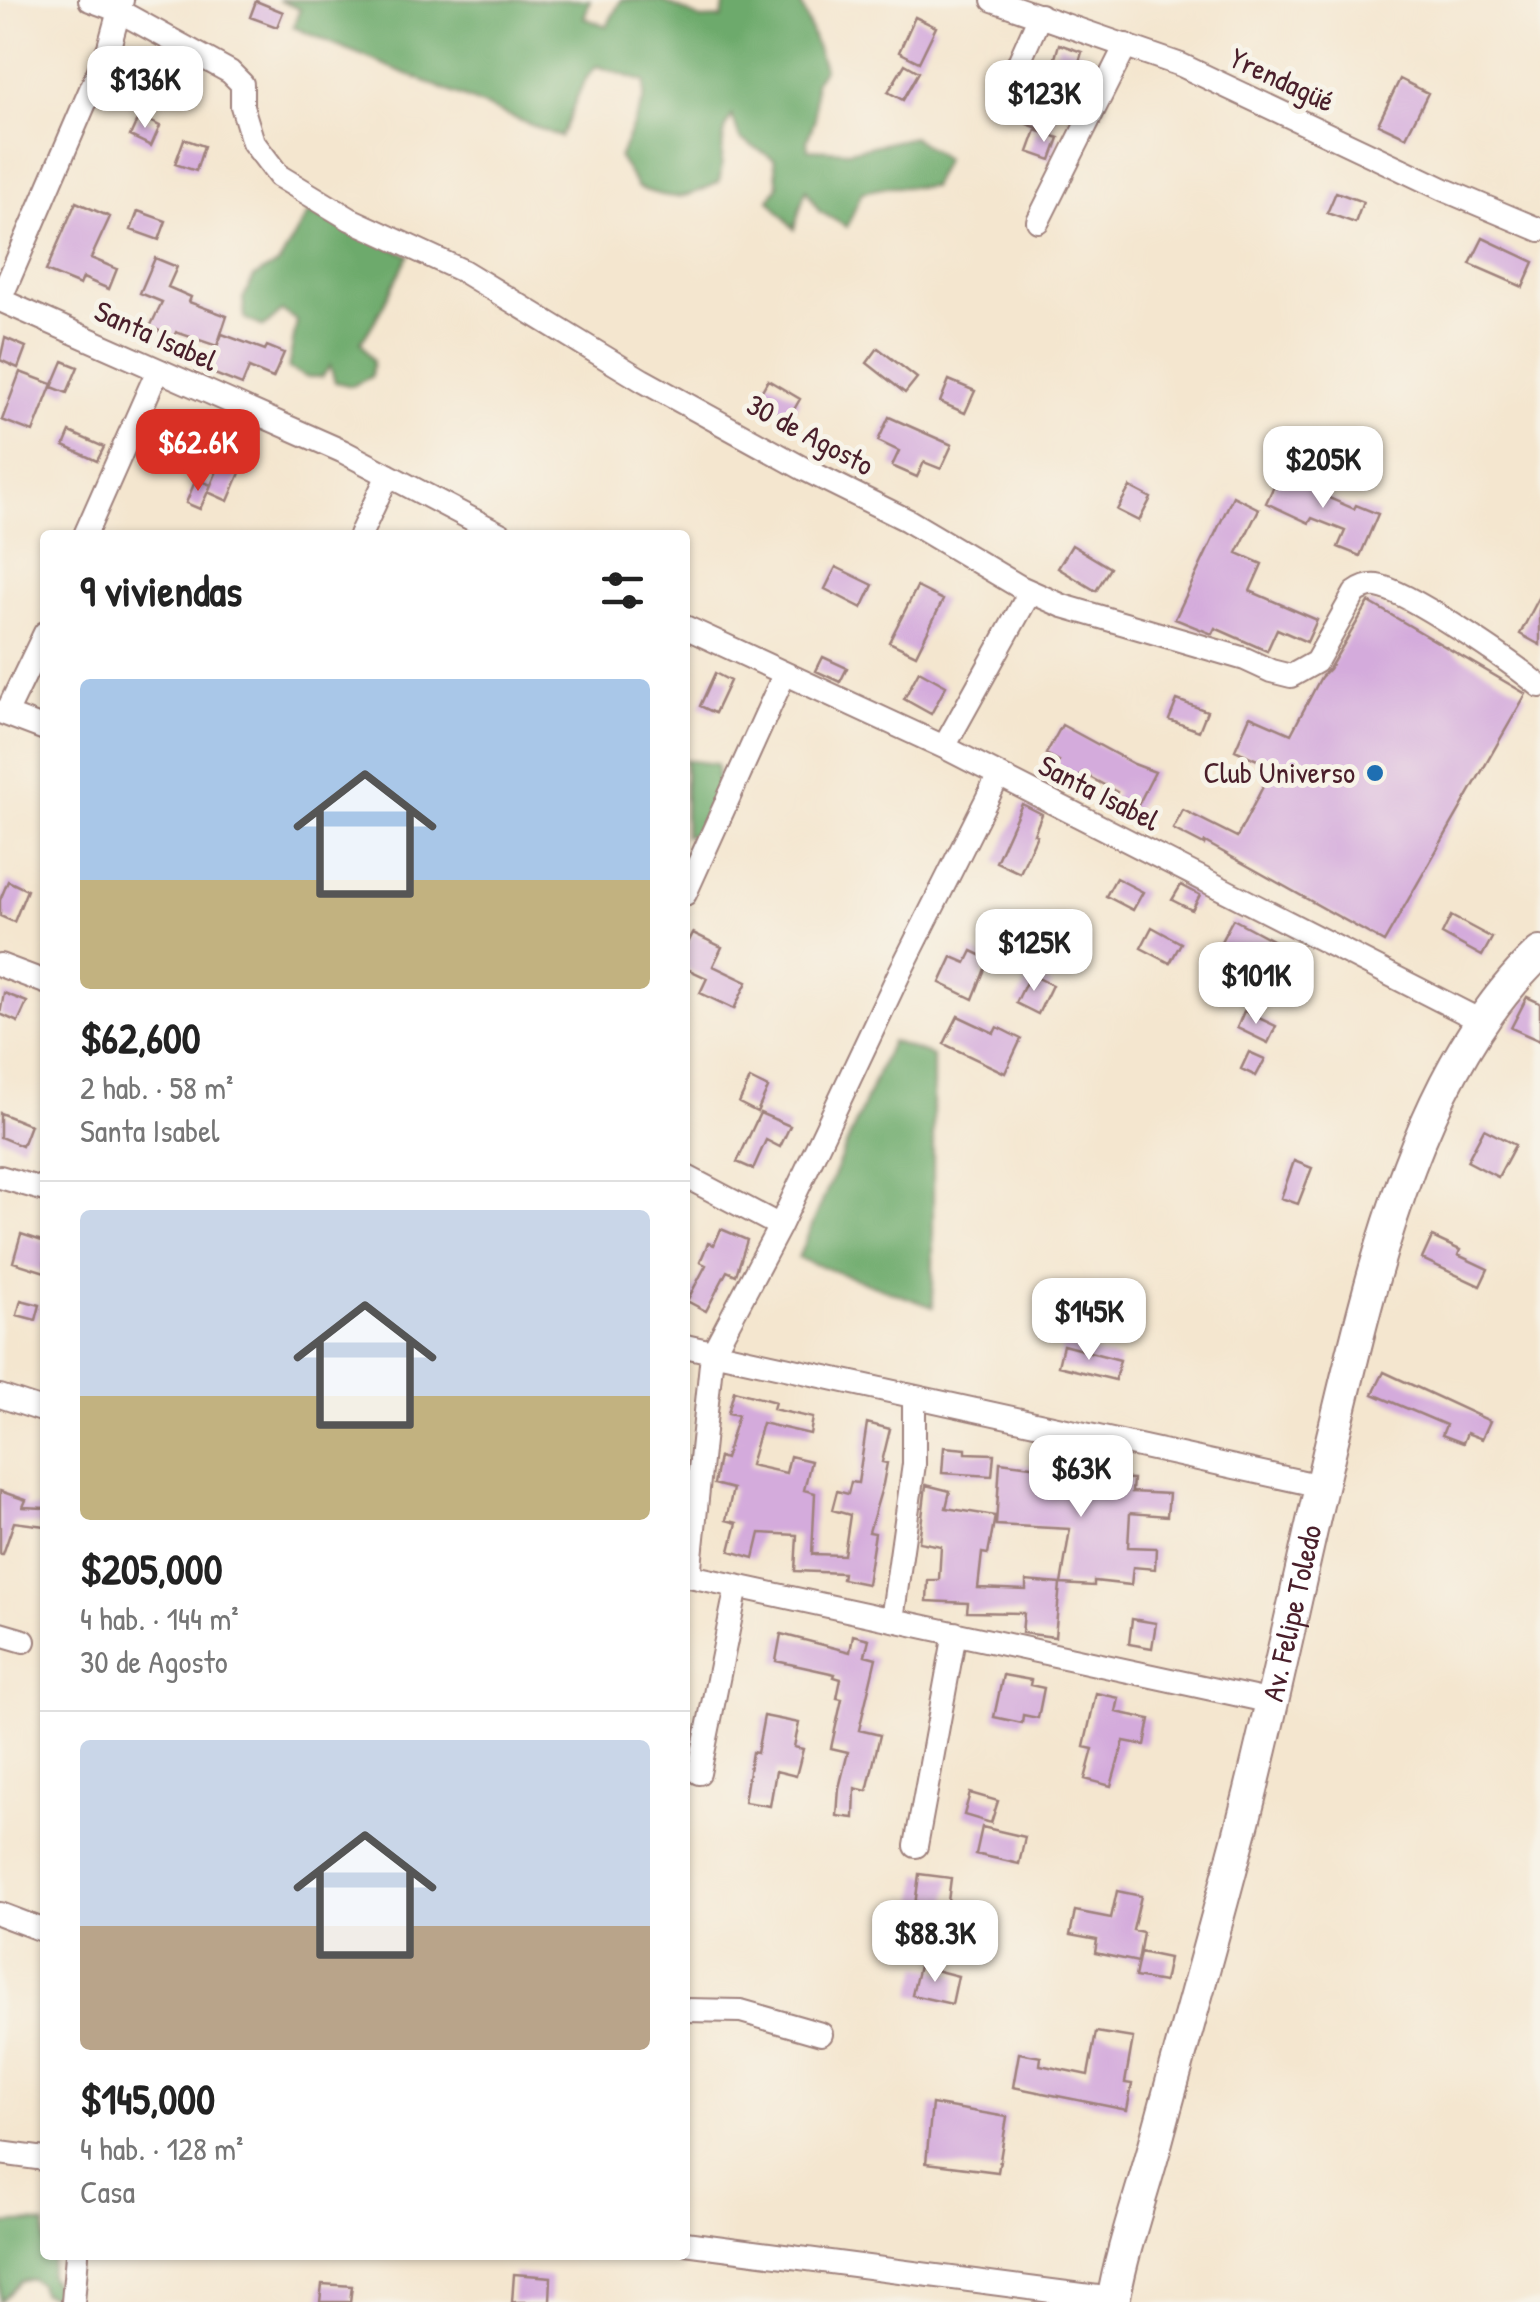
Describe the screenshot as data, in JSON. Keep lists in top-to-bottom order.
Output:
{
  "streets": {
    "main road": ["Av. Felipe Toledo"],
    "street": ["Yrendagüé", "Santa Isabel", "30 de Agosto"]
  },
  "crossings": [
    ["Santa Isabel", "Av. Felipe Toledo"]
  ],
  "places": ["Club Universo"],
  "page": {
    "price": [
      "$136K",
      "$123K",
      "$62.6K",
      "$205K",
      "$125K",
      "$101K",
      "$145K",
      "$63K",
      "$88.3K"
    ],
    "heading": "9 viviendas",
    "list": [
      {
        "name": "$62,600",
        "note": "2 hab. · 58 m² · Santa Isabel"
      },
      {
        "name": "$205,000",
        "note": "4 hab. · 144 m² · 30 de Agosto"
      },
      {
        "name": "$145,000",
        "note": "4 hab. · 128 m² · Casa"
      }
    ]
  }
}
